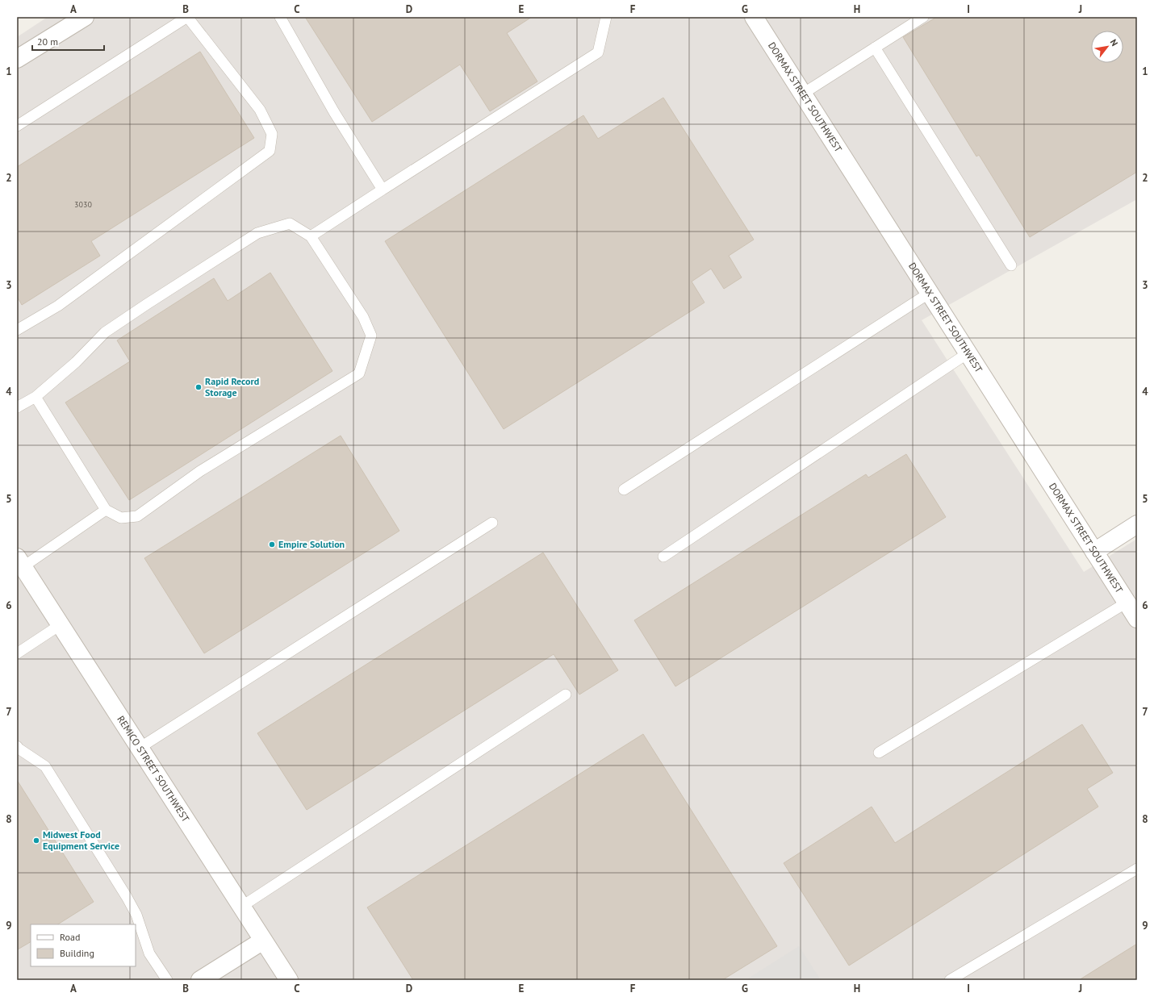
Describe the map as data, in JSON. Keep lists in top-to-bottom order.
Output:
{
  "streets": {
    "street": ["DORMAX STREET SOUTHWEST", "REMICO STREET SOUTHWEST"]
  },
  "places": ["Rapid Record Storage", "Empire Solution", "Midwest Food Equipment Service"],
  "house_numbers": ["3030"],
  "legend": ["Road", "Building"],
  "scale_bar": "20 m",
  "north": "top right",
  "grid": {
    "columns": [
      "A",
      "B",
      "C",
      "D",
      "E",
      "F",
      "G",
      "H",
      "I",
      "J"
    ],
    "rows": [
      "1",
      "2",
      "3",
      "4",
      "5",
      "6",
      "7",
      "8",
      "9"
    ]
  }
}
